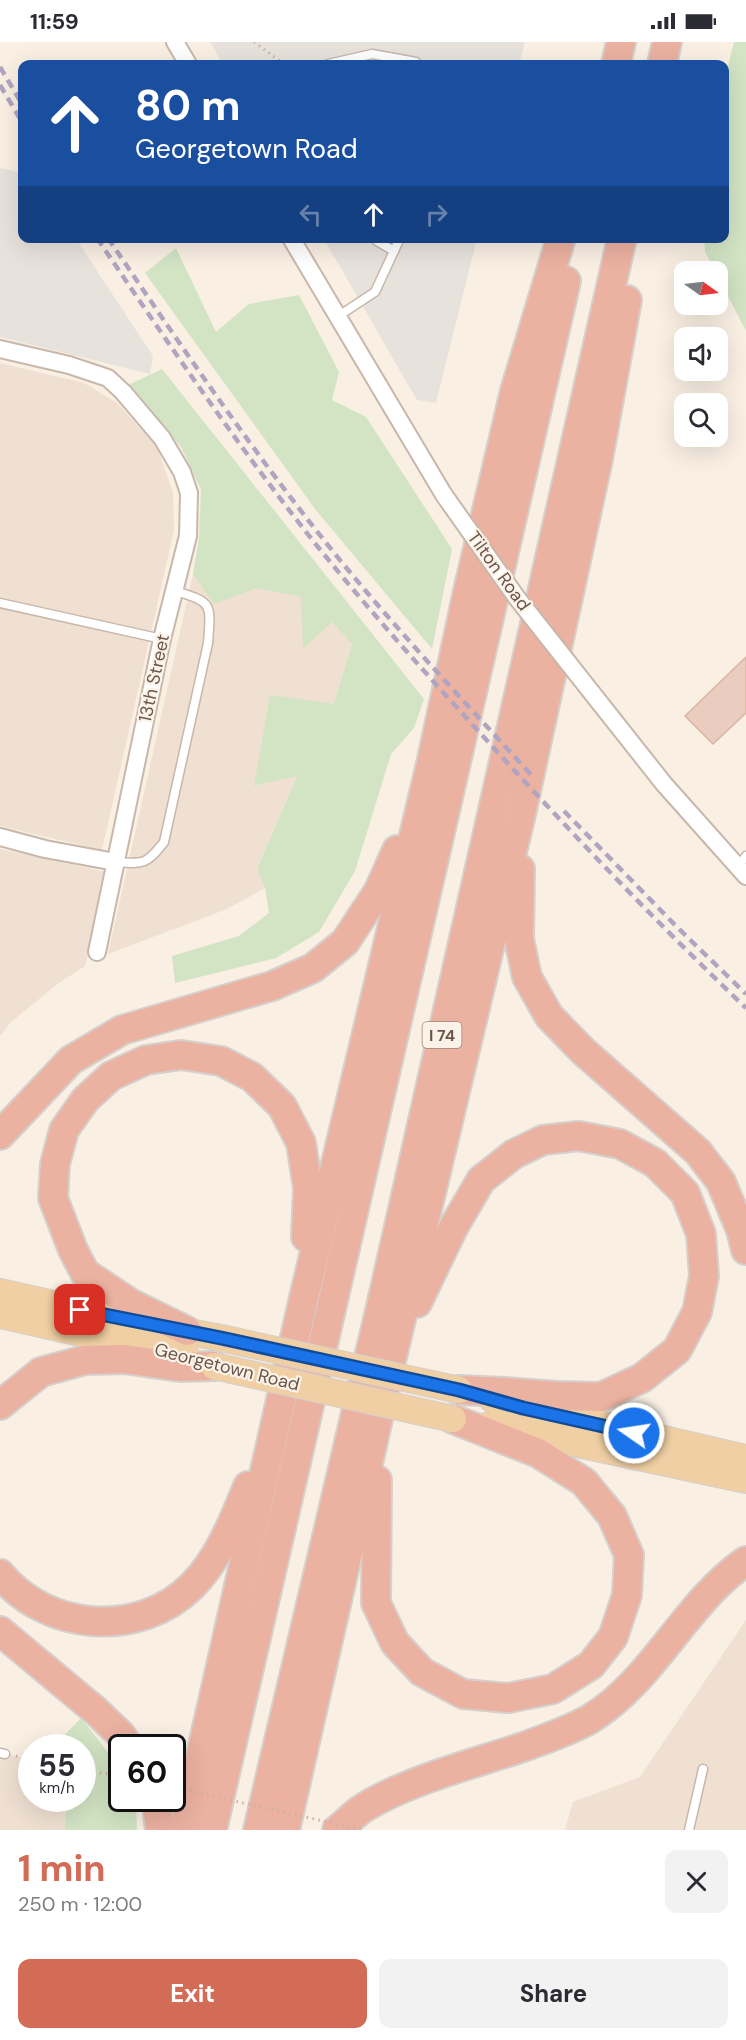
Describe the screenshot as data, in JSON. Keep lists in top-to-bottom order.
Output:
{
  "streets": {
    "highway": ["I 74"],
    "main road": ["Georgetown Road"],
    "street": ["Tilton Road", "13th Street"]
  },
  "north": "right",
  "page": {
    "status": "11:59",
    "turn": ["80 m", "Georgetown Road"],
    "speed": "55 km/h",
    "limit": "60",
    "heading": ["1 min", "250 m · 12:00"],
    "buttons": ["Exit", "Share"]
  }
}
